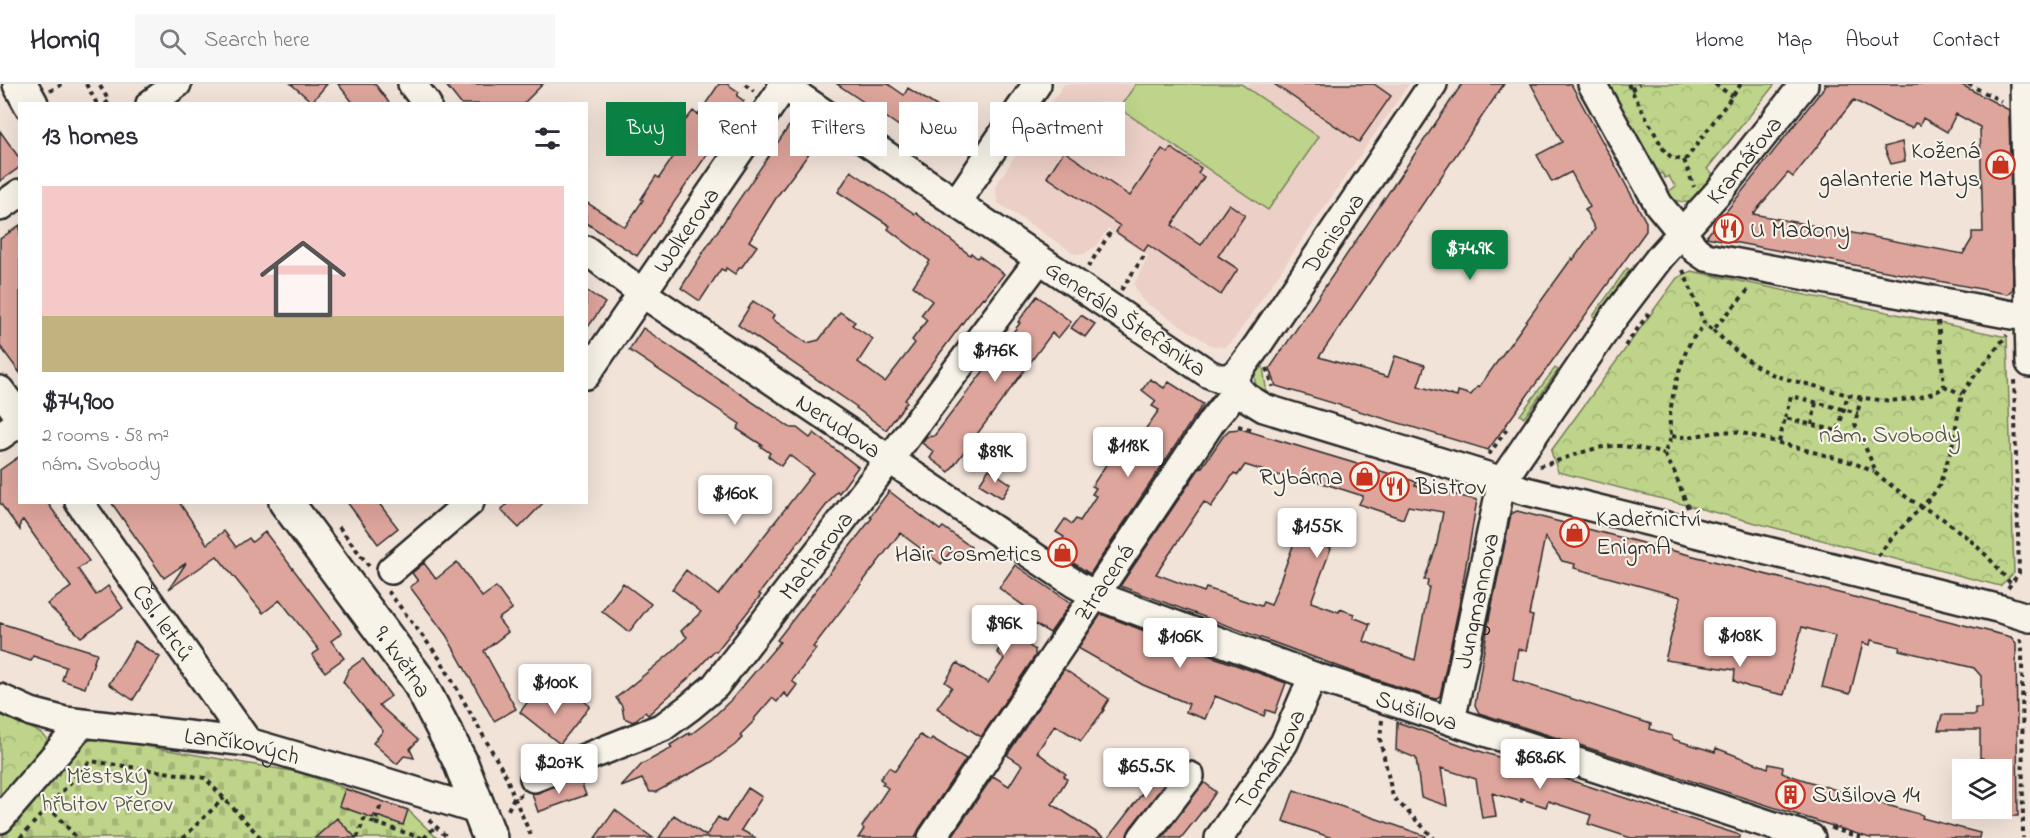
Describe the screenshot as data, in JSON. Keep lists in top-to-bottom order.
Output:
{
  "streets": {
    "main road": ["9. května"],
    "street": [
      "Kramářova",
      "Wolkerova",
      "Denisova",
      "Generála Štefánika",
      "Nerudova",
      "Macharova",
      "Ztracená",
      "Jungmannova",
      "Čsl. letců",
      "Sušilova",
      "Lančíkových",
      "Tománkova"
    ]
  },
  "crossings": [
    ["Wolkerova", "Generála Štefánika"],
    ["Wolkerova", "Nerudova"],
    ["Denisova", "Generála Štefánika"],
    ["Denisova", "Ztracená"],
    ["Generála Štefánika", "Macharova"],
    ["Generála Štefánika", "Ztracená"],
    ["Generála Štefánika", "Jungmannova"],
    ["Nerudova", "Macharova"],
    ["Nerudova", "Ztracená"],
    ["Nerudova", "Sušilova"],
    ["Ztracená", "Sušilova"],
    ["Jungmannova", "Sušilova"],
    ["Čsl. letců", "Lančíkových"],
    ["9. května", "Lančíkových"],
    ["Sušilova", "Tománkova"]
  ],
  "parks": ["nám. Svobody", "Městský hřbitov Přerov"],
  "places": {
    "shop": [
      "Kožená galanterie Matys",
      "Rybárna",
      "Kadeřnictví EnigmA",
      "Hair Cosmetics"
    ],
    "restaurant": ["U Madony", "Bistrov"],
    "building": ["Sušilova 14"]
  },
  "page": {
    "header": "Homiq",
    "search": "Search here",
    "nav": [
      "Home",
      "Map",
      "About",
      "Contact"
    ],
    "chip": [
      "Buy",
      "Rent",
      "Filters",
      "New",
      "Apartment"
    ],
    "heading": "13 homes",
    "list": [
      {
        "name": "$74,900",
        "note": "2 rooms · 58 m² · nám. Svobody"
      }
    ],
    "price": [
      "$74.9K",
      "$176K",
      "$118K",
      "$89K",
      "$160K",
      "$155K",
      "$96K",
      "$108K",
      "$106K",
      "$100K",
      "$68.6K",
      "$207K",
      "$65.5K"
    ]
  }
}
